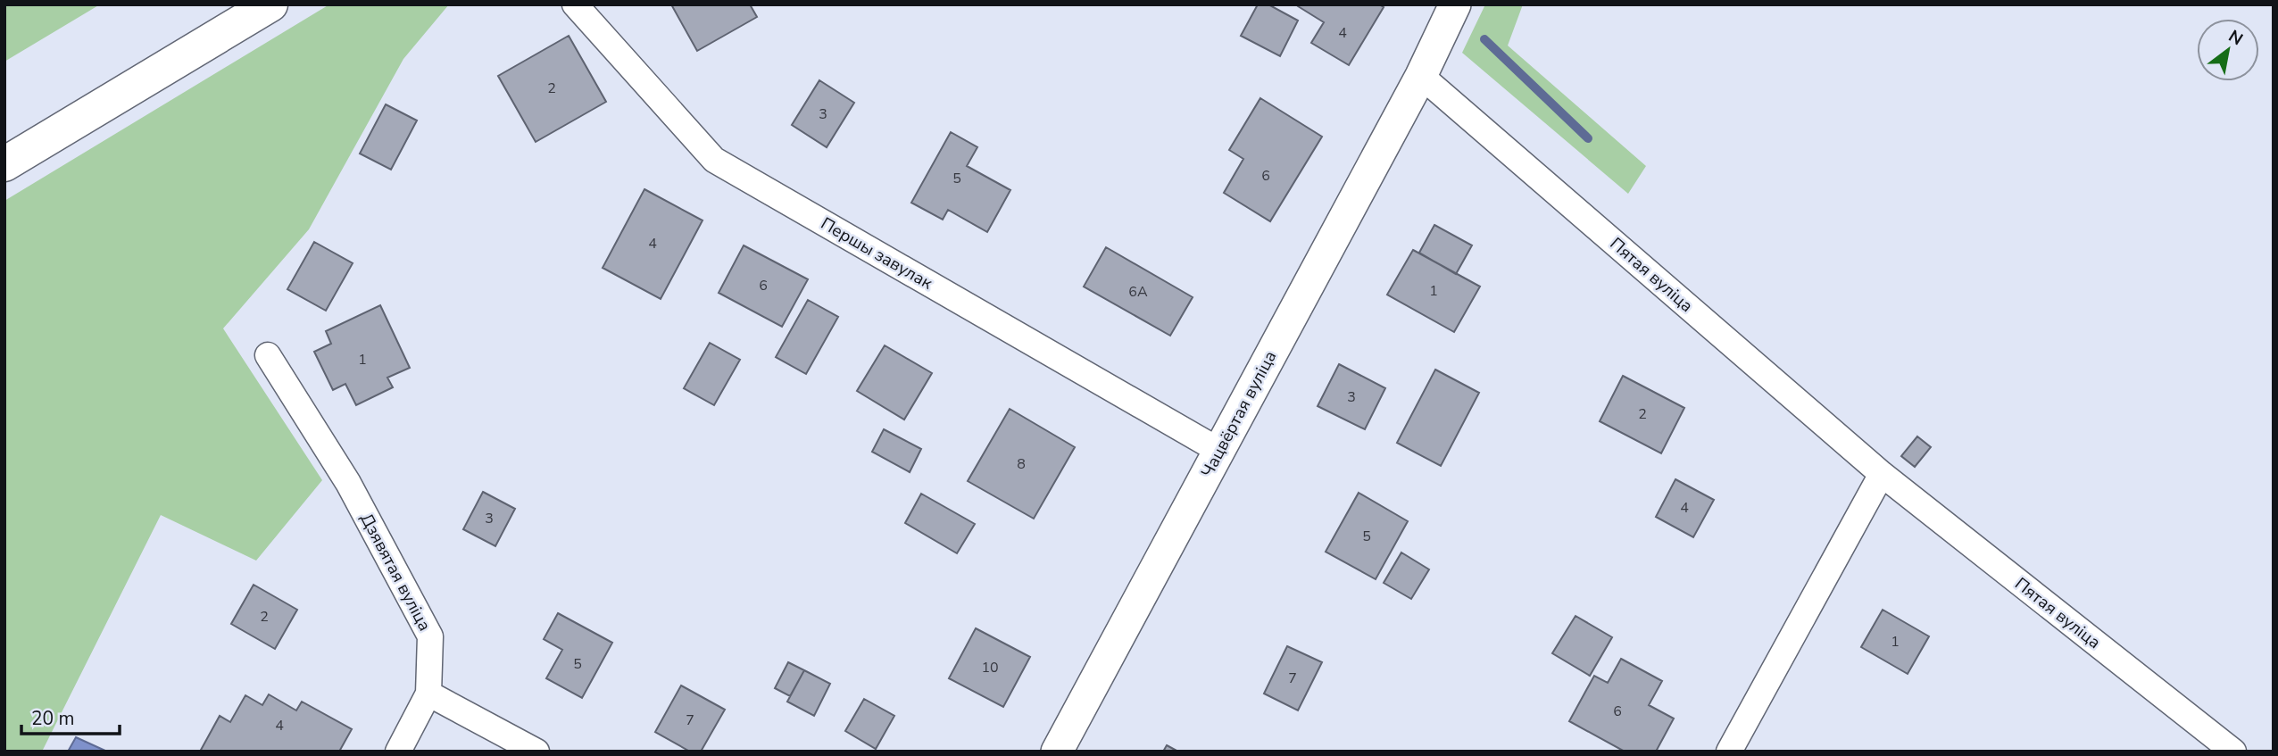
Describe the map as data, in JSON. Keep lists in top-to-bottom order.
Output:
{
  "streets": {
    "street": [
      "Першы завулак",
      "Пятая вуліца",
      "Чацвёртая вуліца",
      "Дзявятая вуліца"
    ]
  },
  "crossings": [
    ["Першы завулак", "Чацвёртая вуліца"],
    ["Пятая вуліца", "Чацвёртая вуліца"]
  ],
  "house_numbers": [
    "4",
    "2",
    "3",
    "6",
    "5",
    "4",
    "6",
    "1",
    "6А",
    "1",
    "3",
    "2",
    "8",
    "4",
    "3",
    "5",
    "2",
    "1",
    "5",
    "10",
    "7",
    "6",
    "7",
    "4"
  ],
  "scale_bar": "20 m",
  "north": "top right"
}
